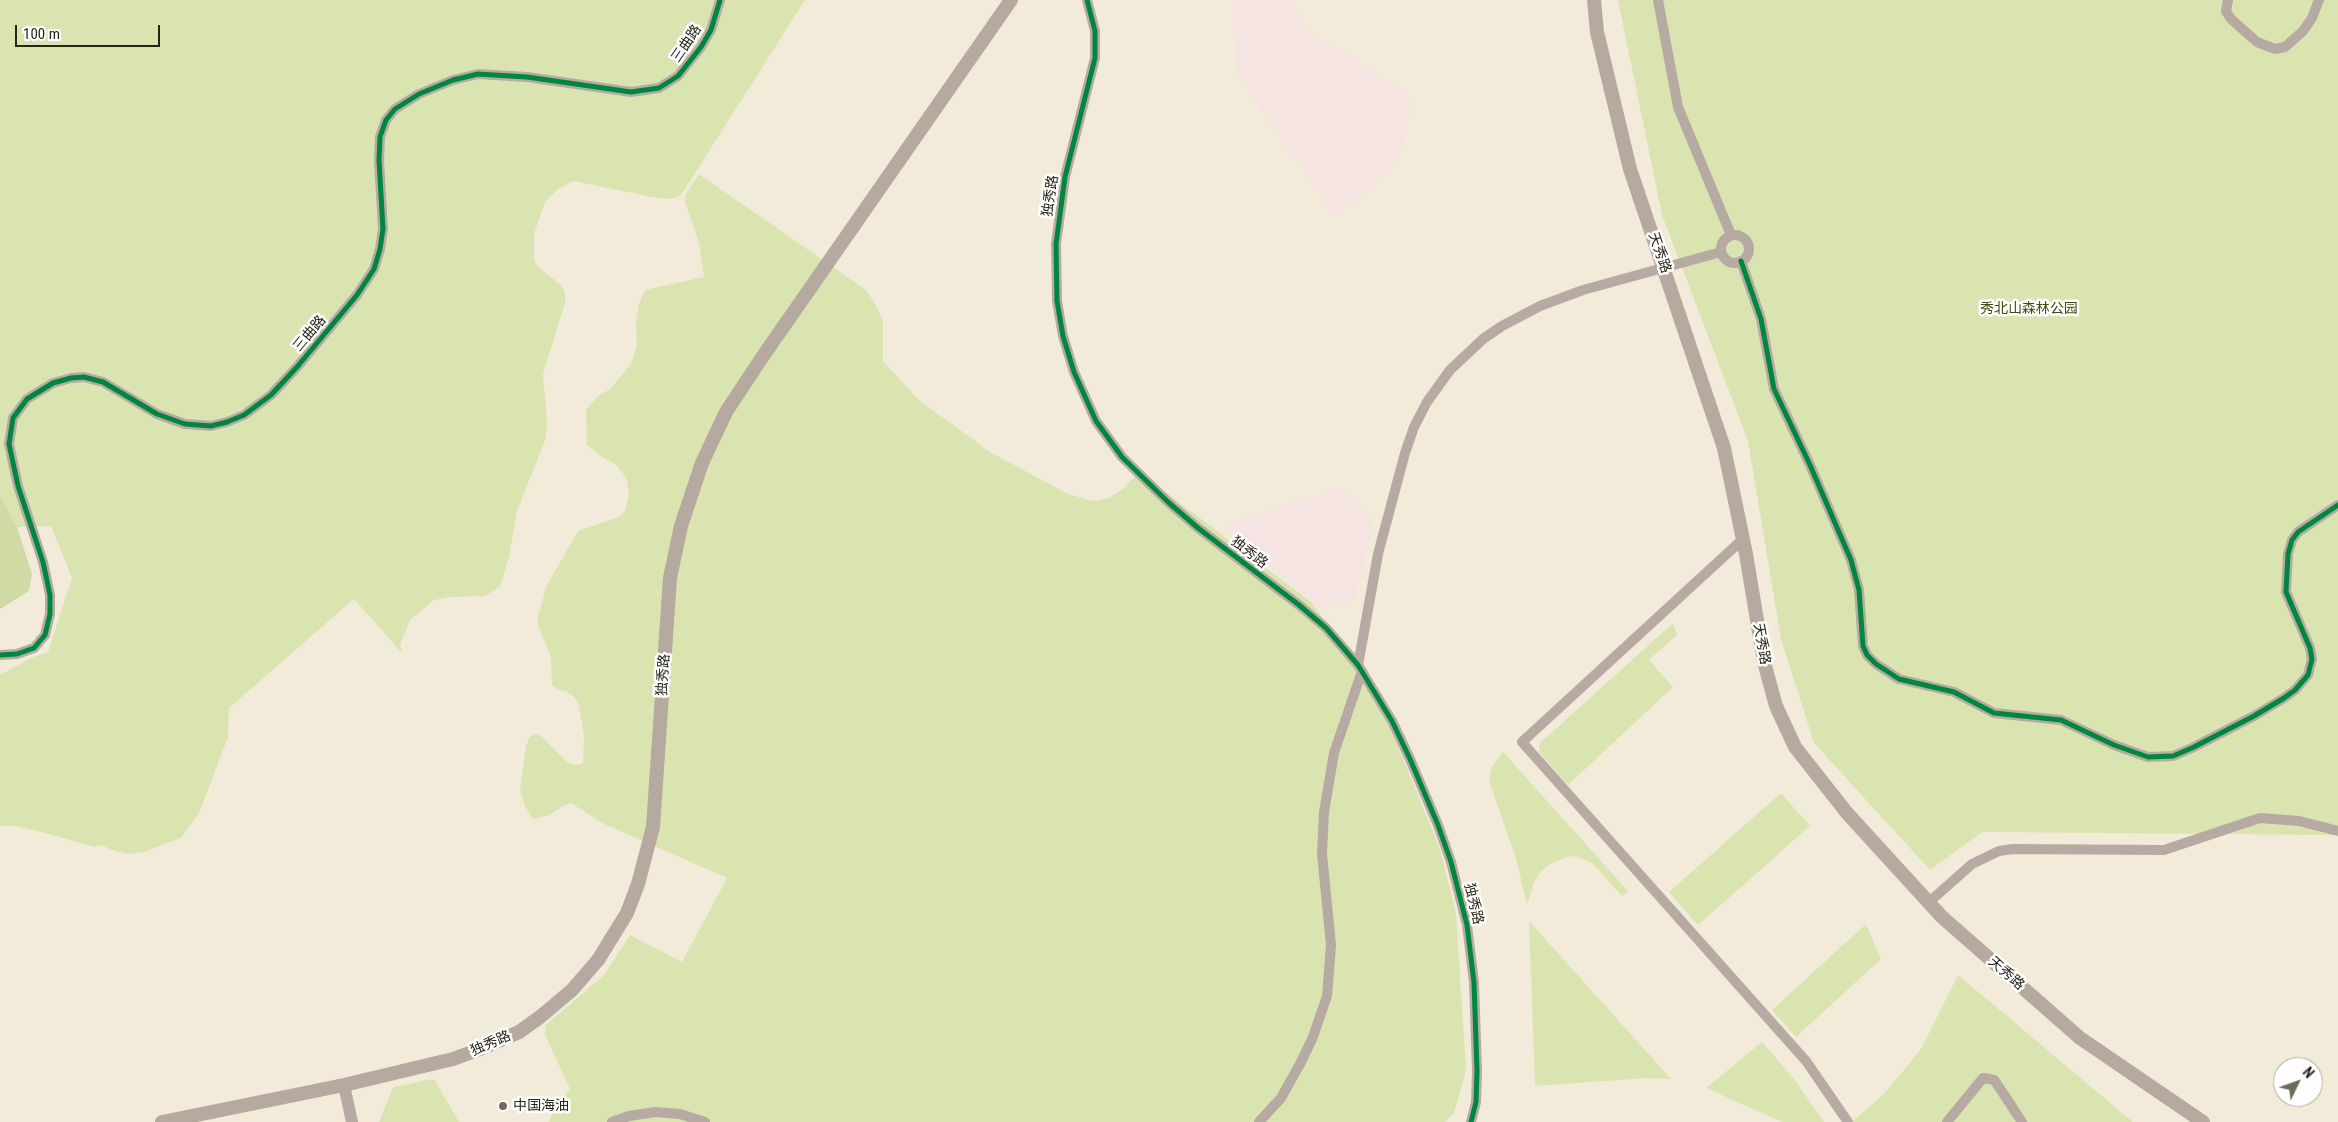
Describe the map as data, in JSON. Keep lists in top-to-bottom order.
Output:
{
  "streets": {
    "main road": ["独秀路", "天秀路"],
    "street": ["三曲路"]
  },
  "parks": ["秀北山森林公园"],
  "places": ["中国海油"],
  "scale_bar": "100 m",
  "north": "top right"
}
